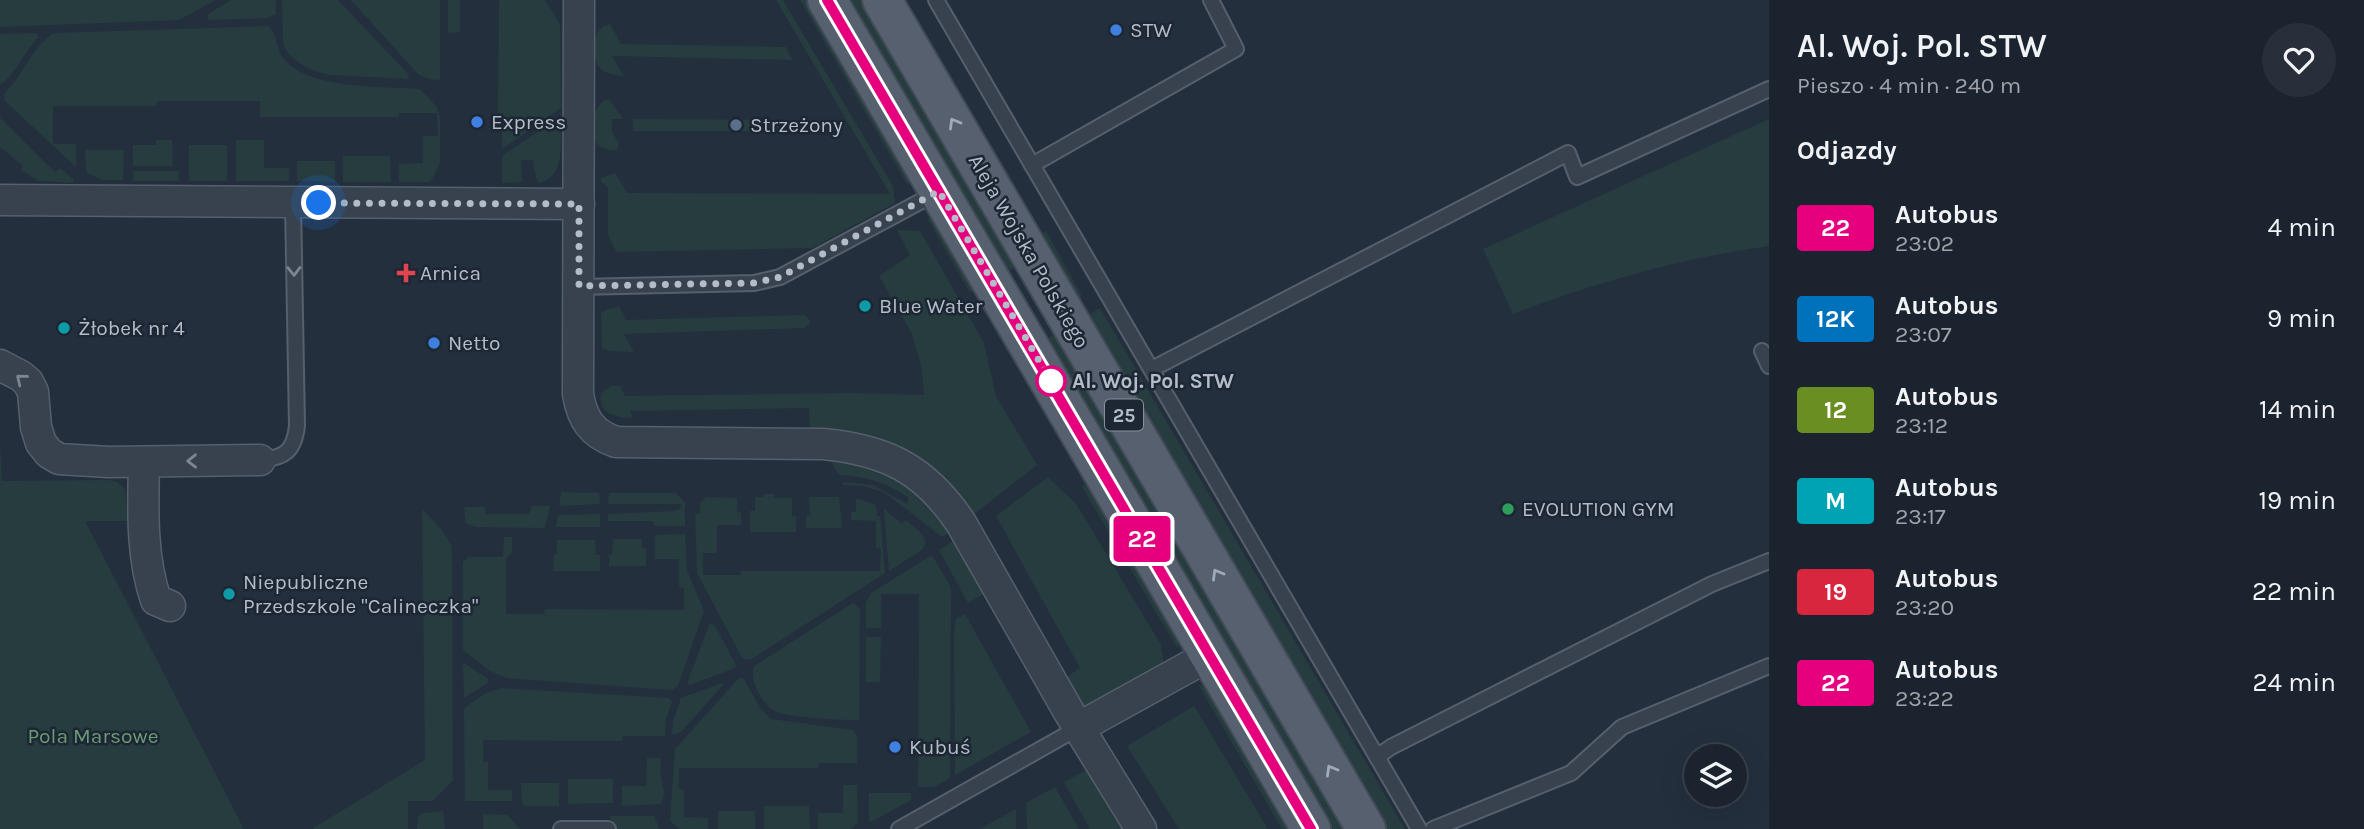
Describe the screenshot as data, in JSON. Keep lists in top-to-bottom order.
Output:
{
  "streets": {
    "main road": ["Aleja Wojska Polskiego", "25"]
  },
  "parks": ["Pola Marsowe"],
  "places": {
    "other": [
      "STW",
      "Express",
      "Strzeżony",
      "Blue Water",
      "Żłobek nr 4",
      "Netto",
      "Al. Woj. Pol. STW",
      "EVOLUTION GYM",
      "Niepubliczne Przedszkole \"Calineczka\"",
      "Kubuś"
    ],
    "health": ["Arnica"]
  },
  "lines": ["bus line 22"],
  "page": {
    "on_map": "22",
    "heading": [
      ["Al. Woj. Pol. STW", "Pieszo · 4 min · 240 m"],
      "Odjazdy"
    ],
    "list": [
      {
        "mark": "22",
        "name": "Autobus",
        "note": "23:02",
        "value": "4 min"
      },
      {
        "mark": "12K",
        "name": "Autobus",
        "note": "23:07",
        "value": "9 min"
      },
      {
        "mark": "12",
        "name": "Autobus",
        "note": "23:12",
        "value": "14 min"
      },
      {
        "mark": "M",
        "name": "Autobus",
        "note": "23:17",
        "value": "19 min"
      },
      {
        "mark": "19",
        "name": "Autobus",
        "note": "23:20",
        "value": "22 min"
      },
      {
        "mark": "22",
        "name": "Autobus",
        "note": "23:22",
        "value": "24 min"
      }
    ]
  }
}
